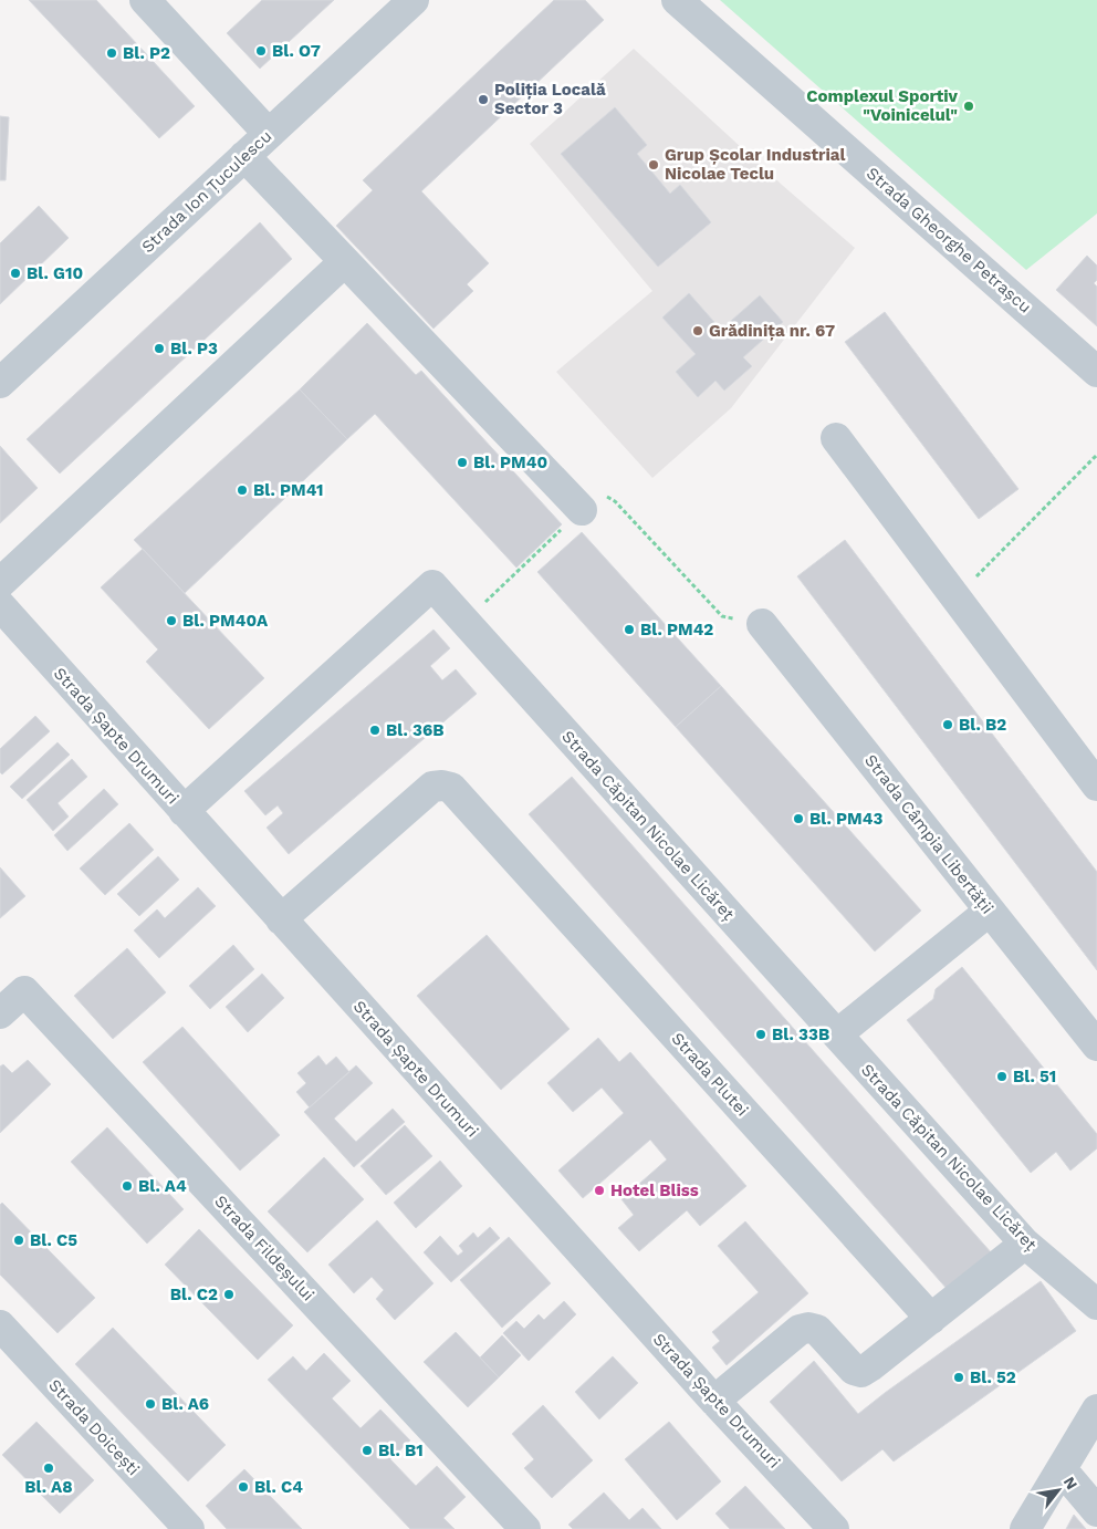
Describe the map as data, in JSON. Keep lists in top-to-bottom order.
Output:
{
  "streets": {
    "street": [
      "Strada Ion Țuculescu",
      "Strada Gheorghe Petrașcu",
      "Strada Șapte Drumuri",
      "Strada Căpitan Nicolae Licăreț",
      "Strada Câmpia Libertății",
      "Strada Plutei",
      "Strada Fildeșului",
      "Strada Doicești"
    ]
  },
  "crossings": [
    ["Strada Șapte Drumuri", "Strada Căpitan Nicolae Licăreț"],
    ["Strada Șapte Drumuri", "Strada Plutei"]
  ],
  "places": [
    "Bl. O7",
    "Bl. P2",
    "Poliția Locală Sector 3",
    "Complexul Sportiv \"Voinicelul\"",
    "Grup Școlar Industrial Nicolae Teclu",
    "Bl. G10",
    "Grădinița nr. 67",
    "Bl. P3",
    "Bl. PM40",
    "Bl. PM41",
    "Bl. PM40A",
    "Bl. PM42",
    "Bl. B2",
    "Bl. 36B",
    "Bl. PM43",
    "Bl. 33B",
    "Bl. 51",
    "Bl. A4",
    "Hotel Bliss",
    "Bl. C5",
    "Bl. C2",
    "Bl. 52",
    "Bl. A6",
    "Bl. B1",
    "Bl. A8",
    "Bl. C4"
  ],
  "north": "top right"
}
